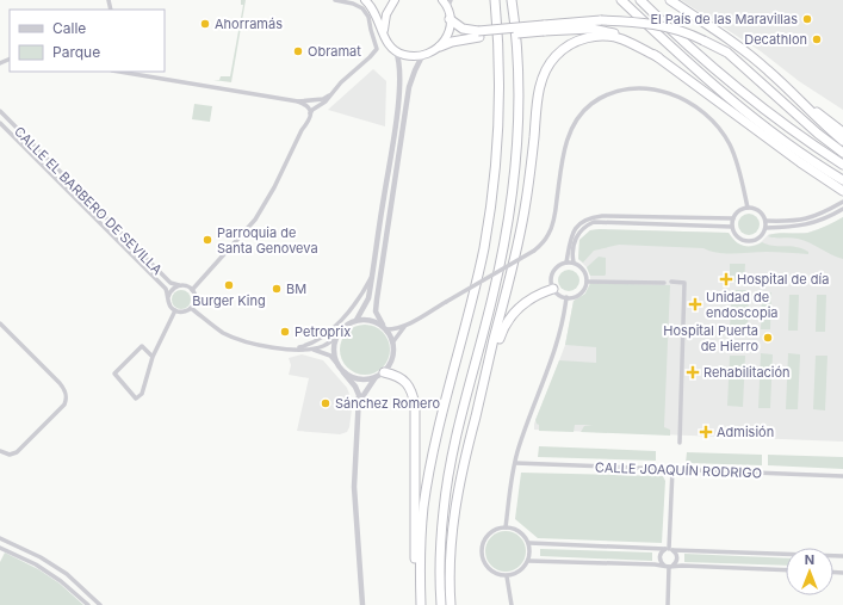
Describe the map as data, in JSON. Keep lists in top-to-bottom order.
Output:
{
  "streets": {
    "street": ["CALLE EL BARBERO DE SEVILLA", "CALLE JOAQUÍN RODRIGO"]
  },
  "places": {
    "other": [
      "El País de las Maravillas",
      "Ahorramás",
      "Decathlon",
      "Obramat",
      "Parroquia de Santa Genoveva",
      "Burger King",
      "BM",
      "Petroprix",
      "Hospital Puerta de Hierro",
      "Sánchez Romero"
    ],
    "health": [
      "Hospital de día",
      "Unidad de endoscopia",
      "Rehabilitación",
      "Admisión"
    ]
  },
  "legend": ["Calle", "Parque"],
  "north": "top"
}
